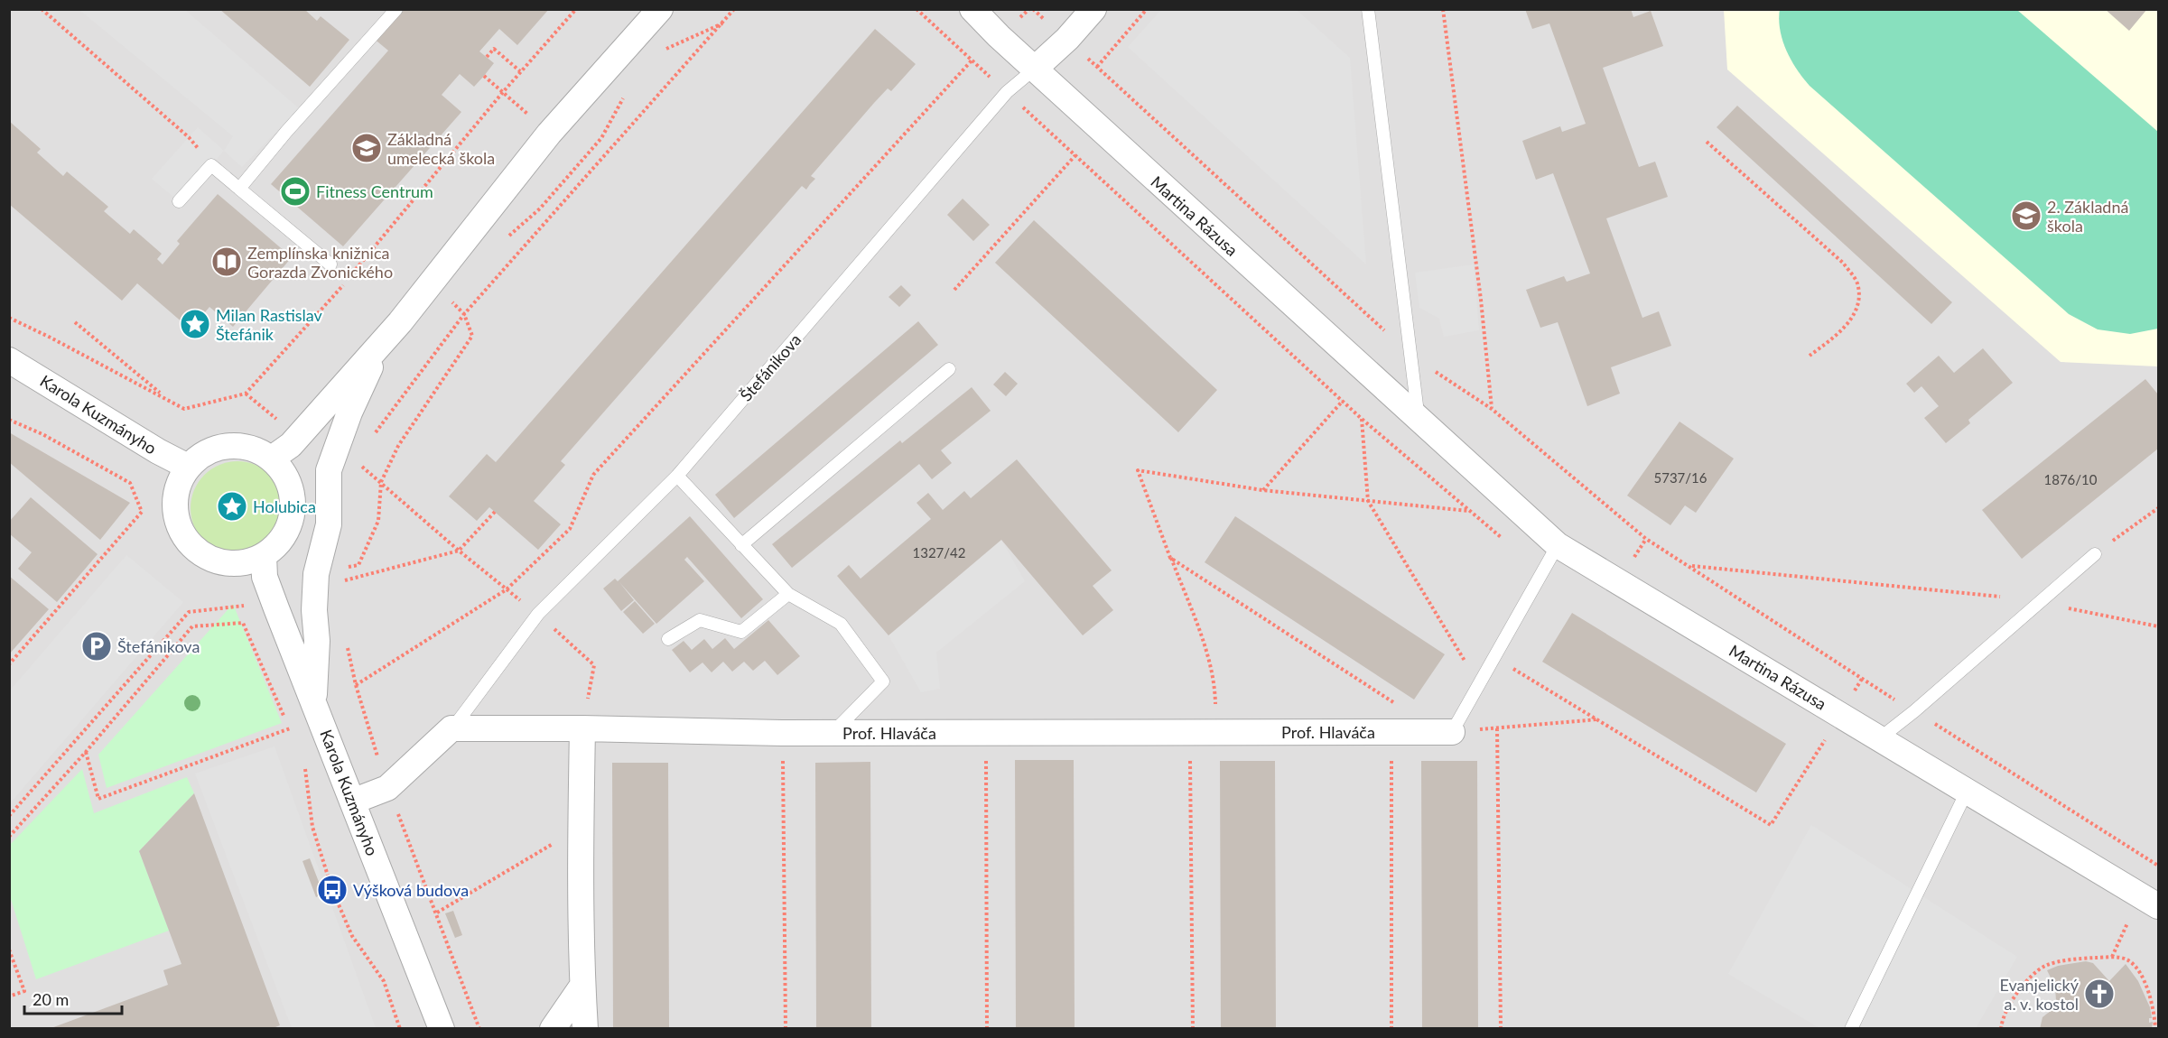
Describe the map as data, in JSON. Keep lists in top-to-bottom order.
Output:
{
  "streets": {
    "street": [
      "Martina Rázusa",
      "Štefánikova",
      "Karola Kuzmányho",
      "Prof. Hlaváča"
    ]
  },
  "crossings": [
    ["Martina Rázusa", "Štefánikova"],
    ["Štefánikova", "Prof. Hlaváča"]
  ],
  "places": {
    "school or university": ["Základná umelecká škola", "2. Základná škola"],
    "sports": ["Fitness Centrum"],
    "library": ["Zemplínska knižnica Gorazda Zvonického"],
    "place": ["Milan Rastislav Štefánik", "Holubica"],
    "parking": ["Štefánikova"],
    "bus stop": ["Výšková budova"],
    "church": ["Evanjelický a. v. kostol"]
  },
  "house_numbers": ["5737/16", "1876/10", "1327/42"],
  "scale_bar": "20 m"
}
